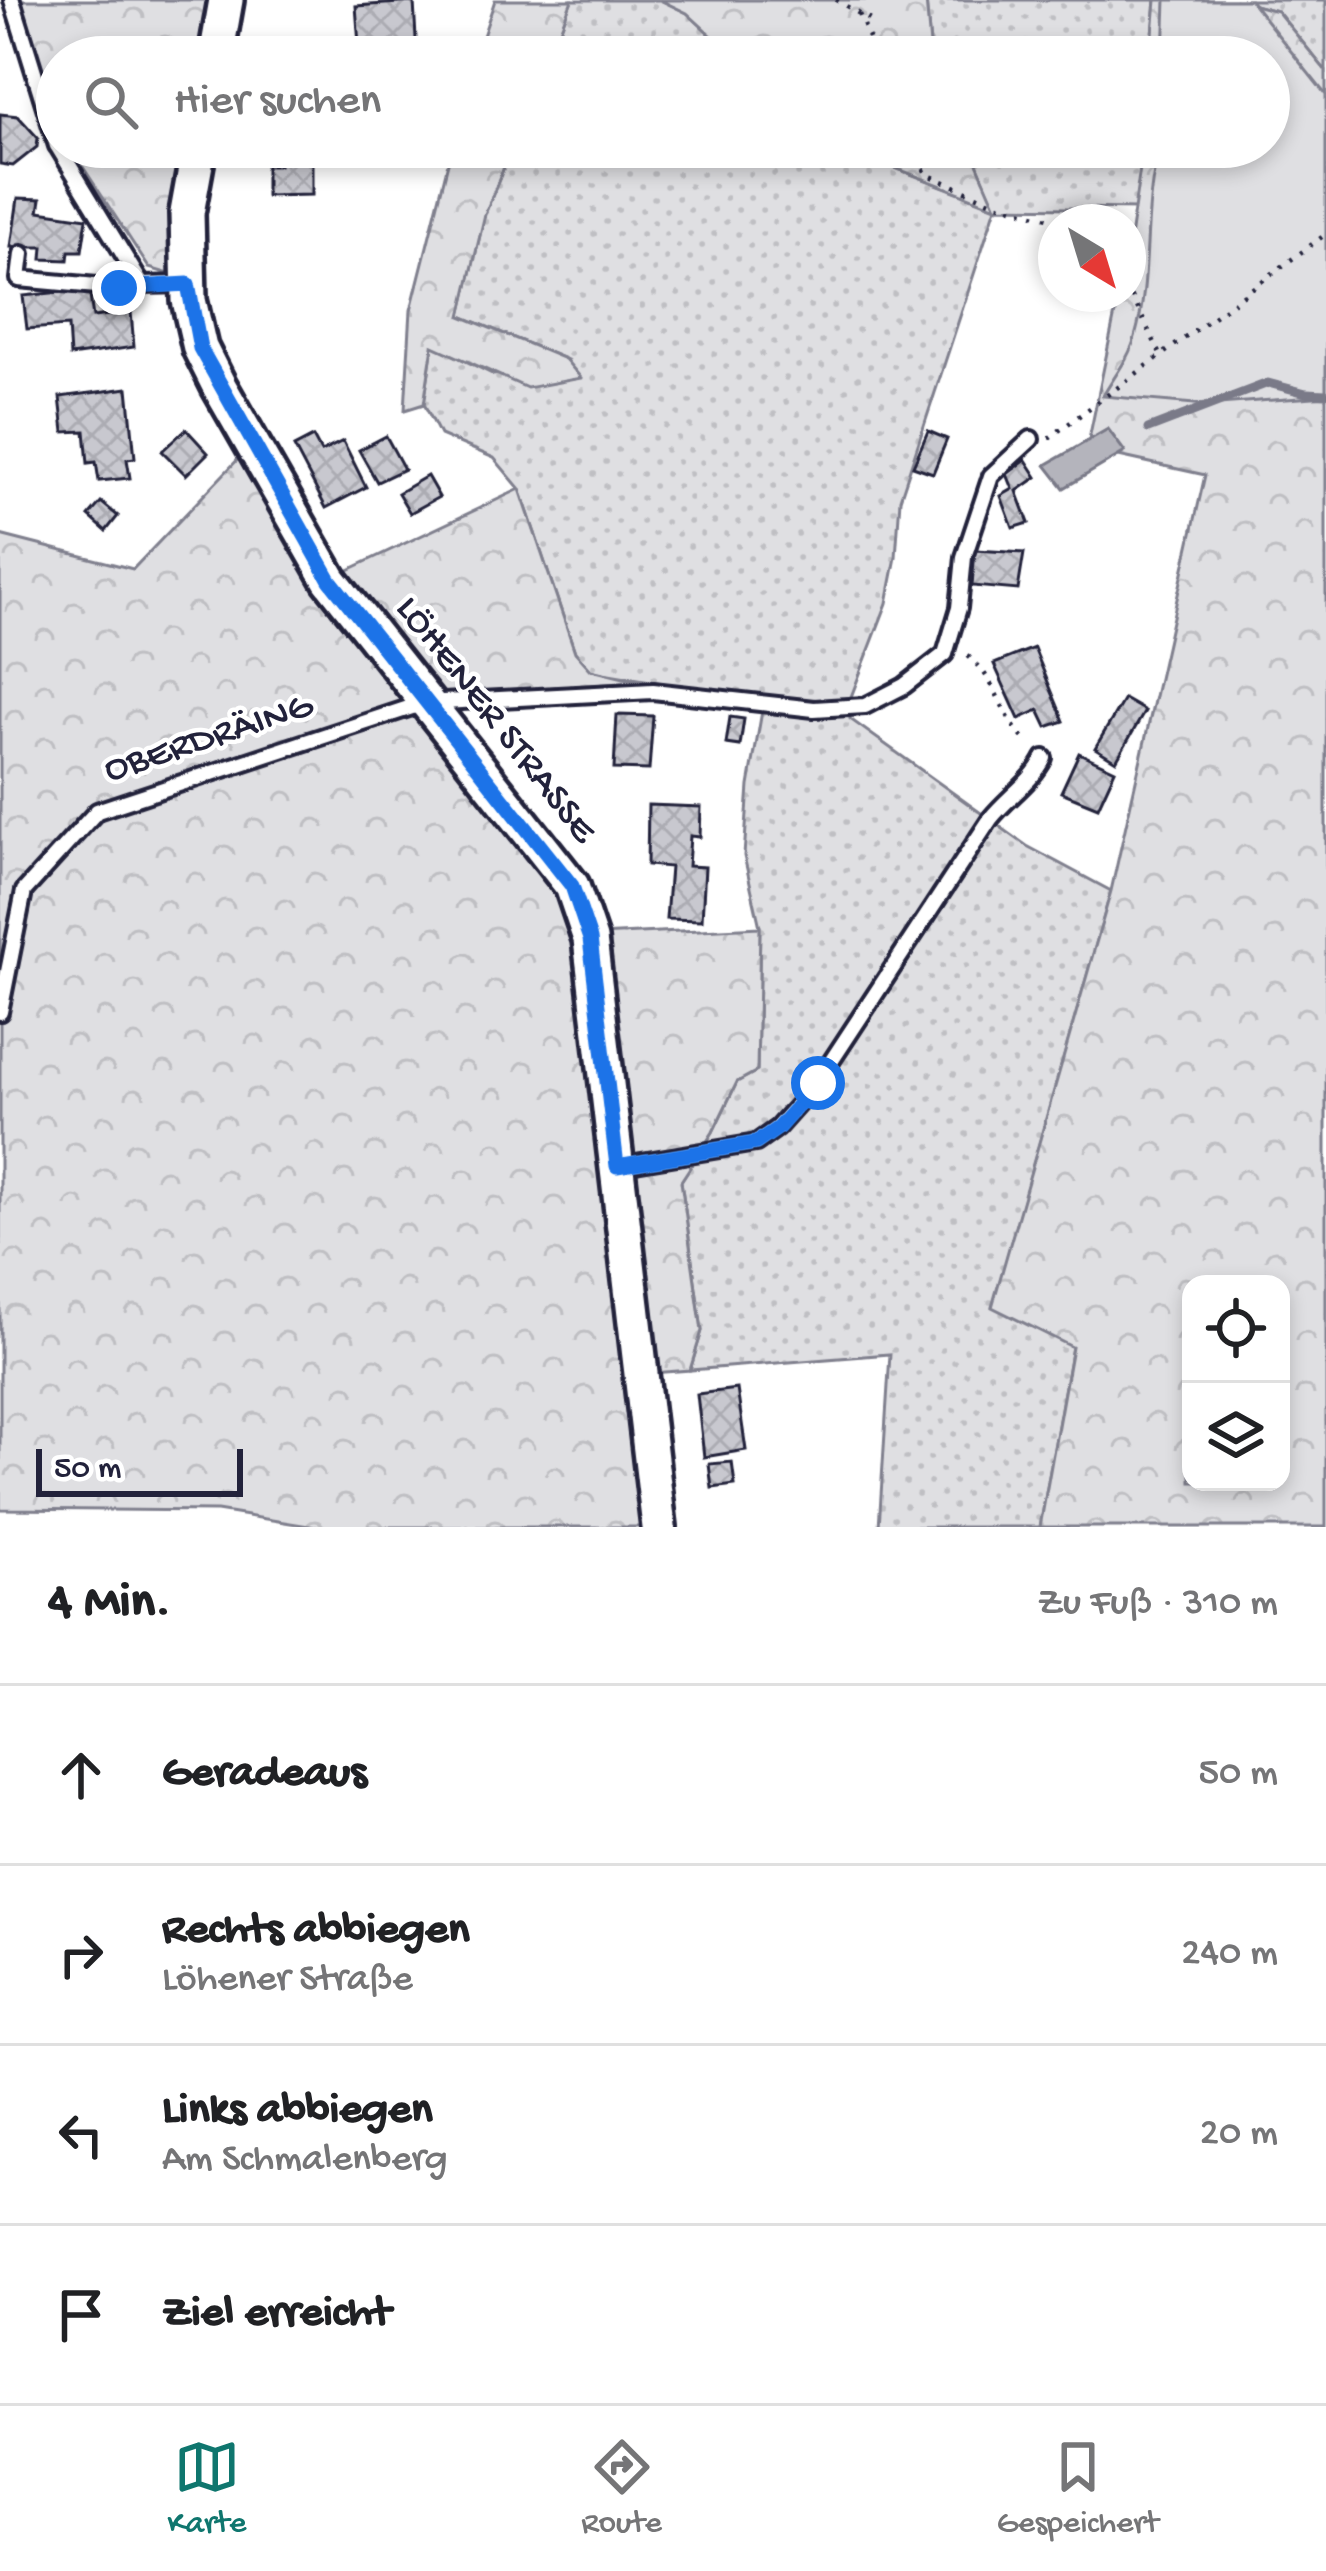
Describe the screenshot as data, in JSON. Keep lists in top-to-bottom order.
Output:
{
  "streets": {
    "street": ["LÖHENER STRASSE"],
    "lane": ["OBERDRÄING"]
  },
  "crossings": [
    ["LÖHENER STRASSE", "OBERDRÄING"]
  ],
  "scale_bar": "50 m",
  "north": "bottom right",
  "page": {
    "search": "Hier suchen",
    "scale": "50 m",
    "heading": ["4 Min.", "Zu Fuß · 310 m"],
    "list": [
      ["Geradeaus", "50 m"],
      ["Rechts abbiegen", "Löhener Straße", "240 m"],
      ["Links abbiegen", "Am Schmalenberg", "20 m"],
      "Ziel erreicht"
    ],
    "nav": ["Karte", "Route", "Gespeichert"]
  }
}
